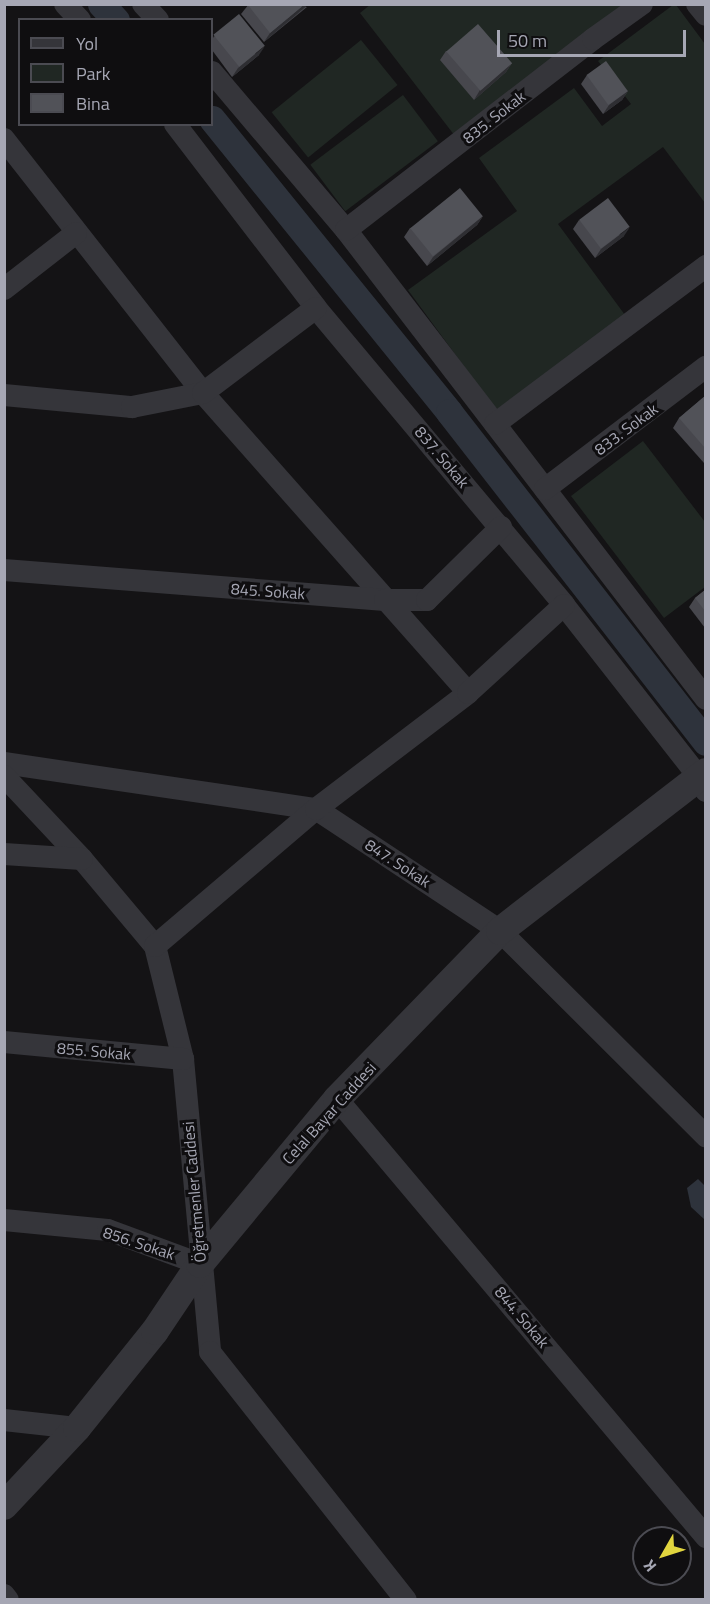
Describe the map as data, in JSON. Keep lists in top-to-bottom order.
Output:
{
  "streets": {
    "street": [
      "835. Sokak",
      "833. Sokak",
      "837. Sokak",
      "845. Sokak",
      "847. Sokak",
      "855. Sokak",
      "Celal Bayar Caddesi",
      "Öğretmenler Caddesi",
      "856. Sokak",
      "844. Sokak"
    ]
  },
  "crossings": [
    ["837. Sokak", "845. Sokak"],
    ["837. Sokak", "Celal Bayar Caddesi"],
    ["847. Sokak", "Celal Bayar Caddesi"],
    ["855. Sokak", "Öğretmenler Caddesi"],
    ["Celal Bayar Caddesi", "Öğretmenler Caddesi"],
    ["Celal Bayar Caddesi", "856. Sokak"],
    ["Celal Bayar Caddesi", "844. Sokak"],
    ["Öğretmenler Caddesi", "856. Sokak"]
  ],
  "legend": ["Yol", "Park", "Bina"],
  "scale_bar": "50 m",
  "north": "bottom left"
}
